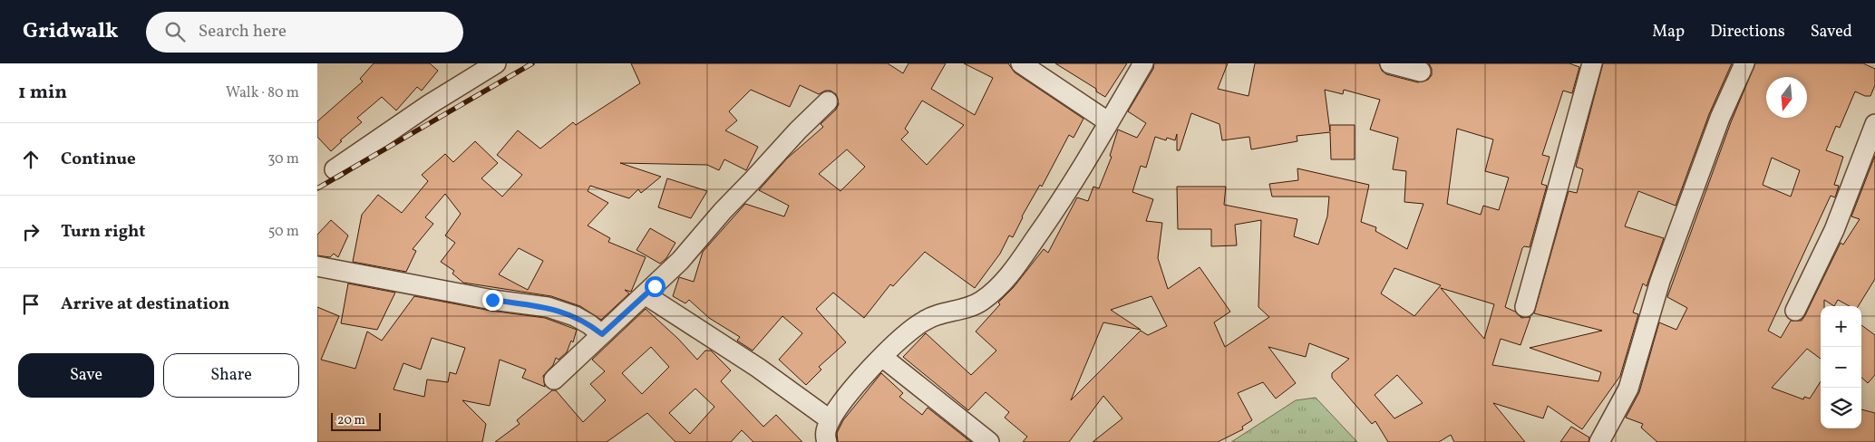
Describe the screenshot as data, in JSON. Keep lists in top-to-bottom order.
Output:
{
  "scale_bar": "20 m",
  "north": "bottom",
  "page": {
    "header": "Gridwalk",
    "search": "Search here",
    "nav": ["Map", "Directions", "Saved"],
    "heading": ["1 min", "Walk · 80 m"],
    "list": [
      ["Continue", "30 m"],
      ["Turn right", "50 m"],
      "Arrive at destination"
    ],
    "map_buttons": ["+", "−"],
    "buttons": ["Save", "Share"],
    "scale": "20 m"
  }
}
